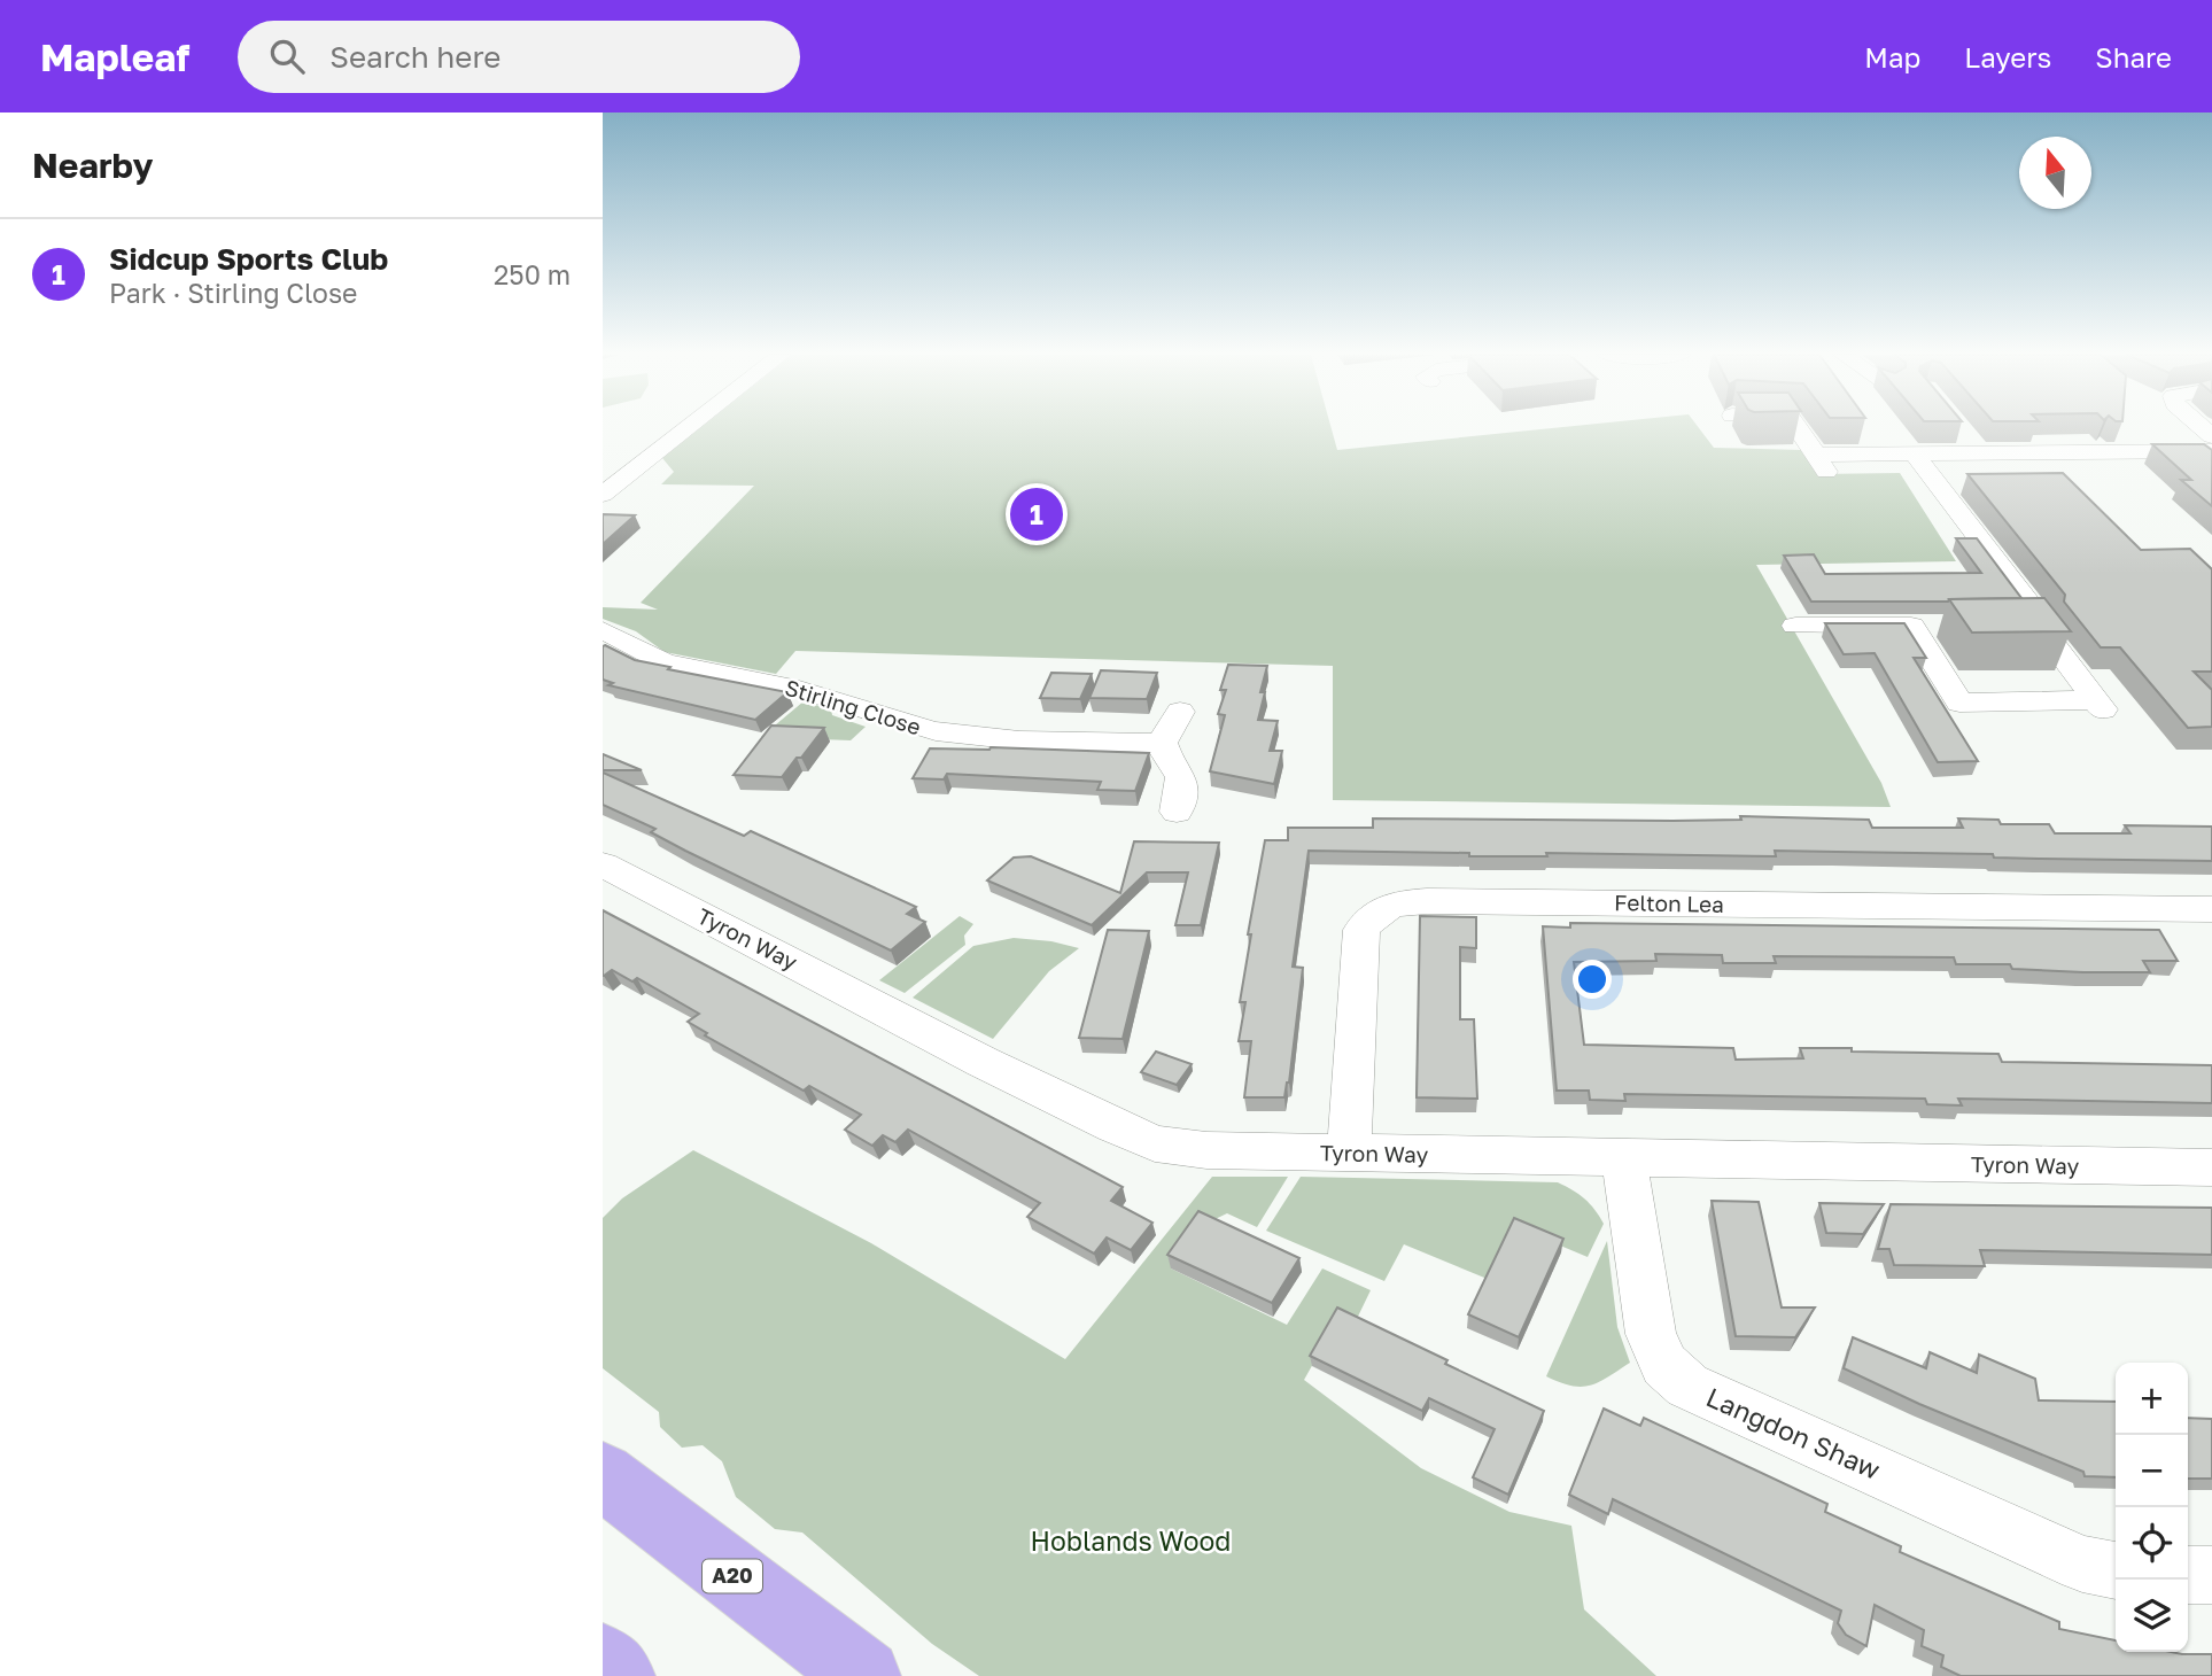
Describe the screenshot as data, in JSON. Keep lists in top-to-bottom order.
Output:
{
  "streets": {
    "highway": ["A20"],
    "street": [
      "Stirling Close",
      "Felton Lea",
      "Tyron Way",
      "Langdon Shaw"
    ]
  },
  "crossings": [
    ["Felton Lea", "Tyron Way"],
    ["Tyron Way", "Langdon Shaw"]
  ],
  "parks": ["Hoblands Wood"],
  "north": "top",
  "page": {
    "header": "Mapleaf",
    "search": "Search here",
    "nav": ["Map", "Layers", "Share"],
    "heading": "Nearby",
    "list": [
      {
        "mark": "1",
        "name": "Sidcup Sports Club",
        "note": "Park · Stirling Close",
        "value": "250 m"
      }
    ],
    "pins": "1",
    "map_buttons": ["+", "−"]
  }
}
